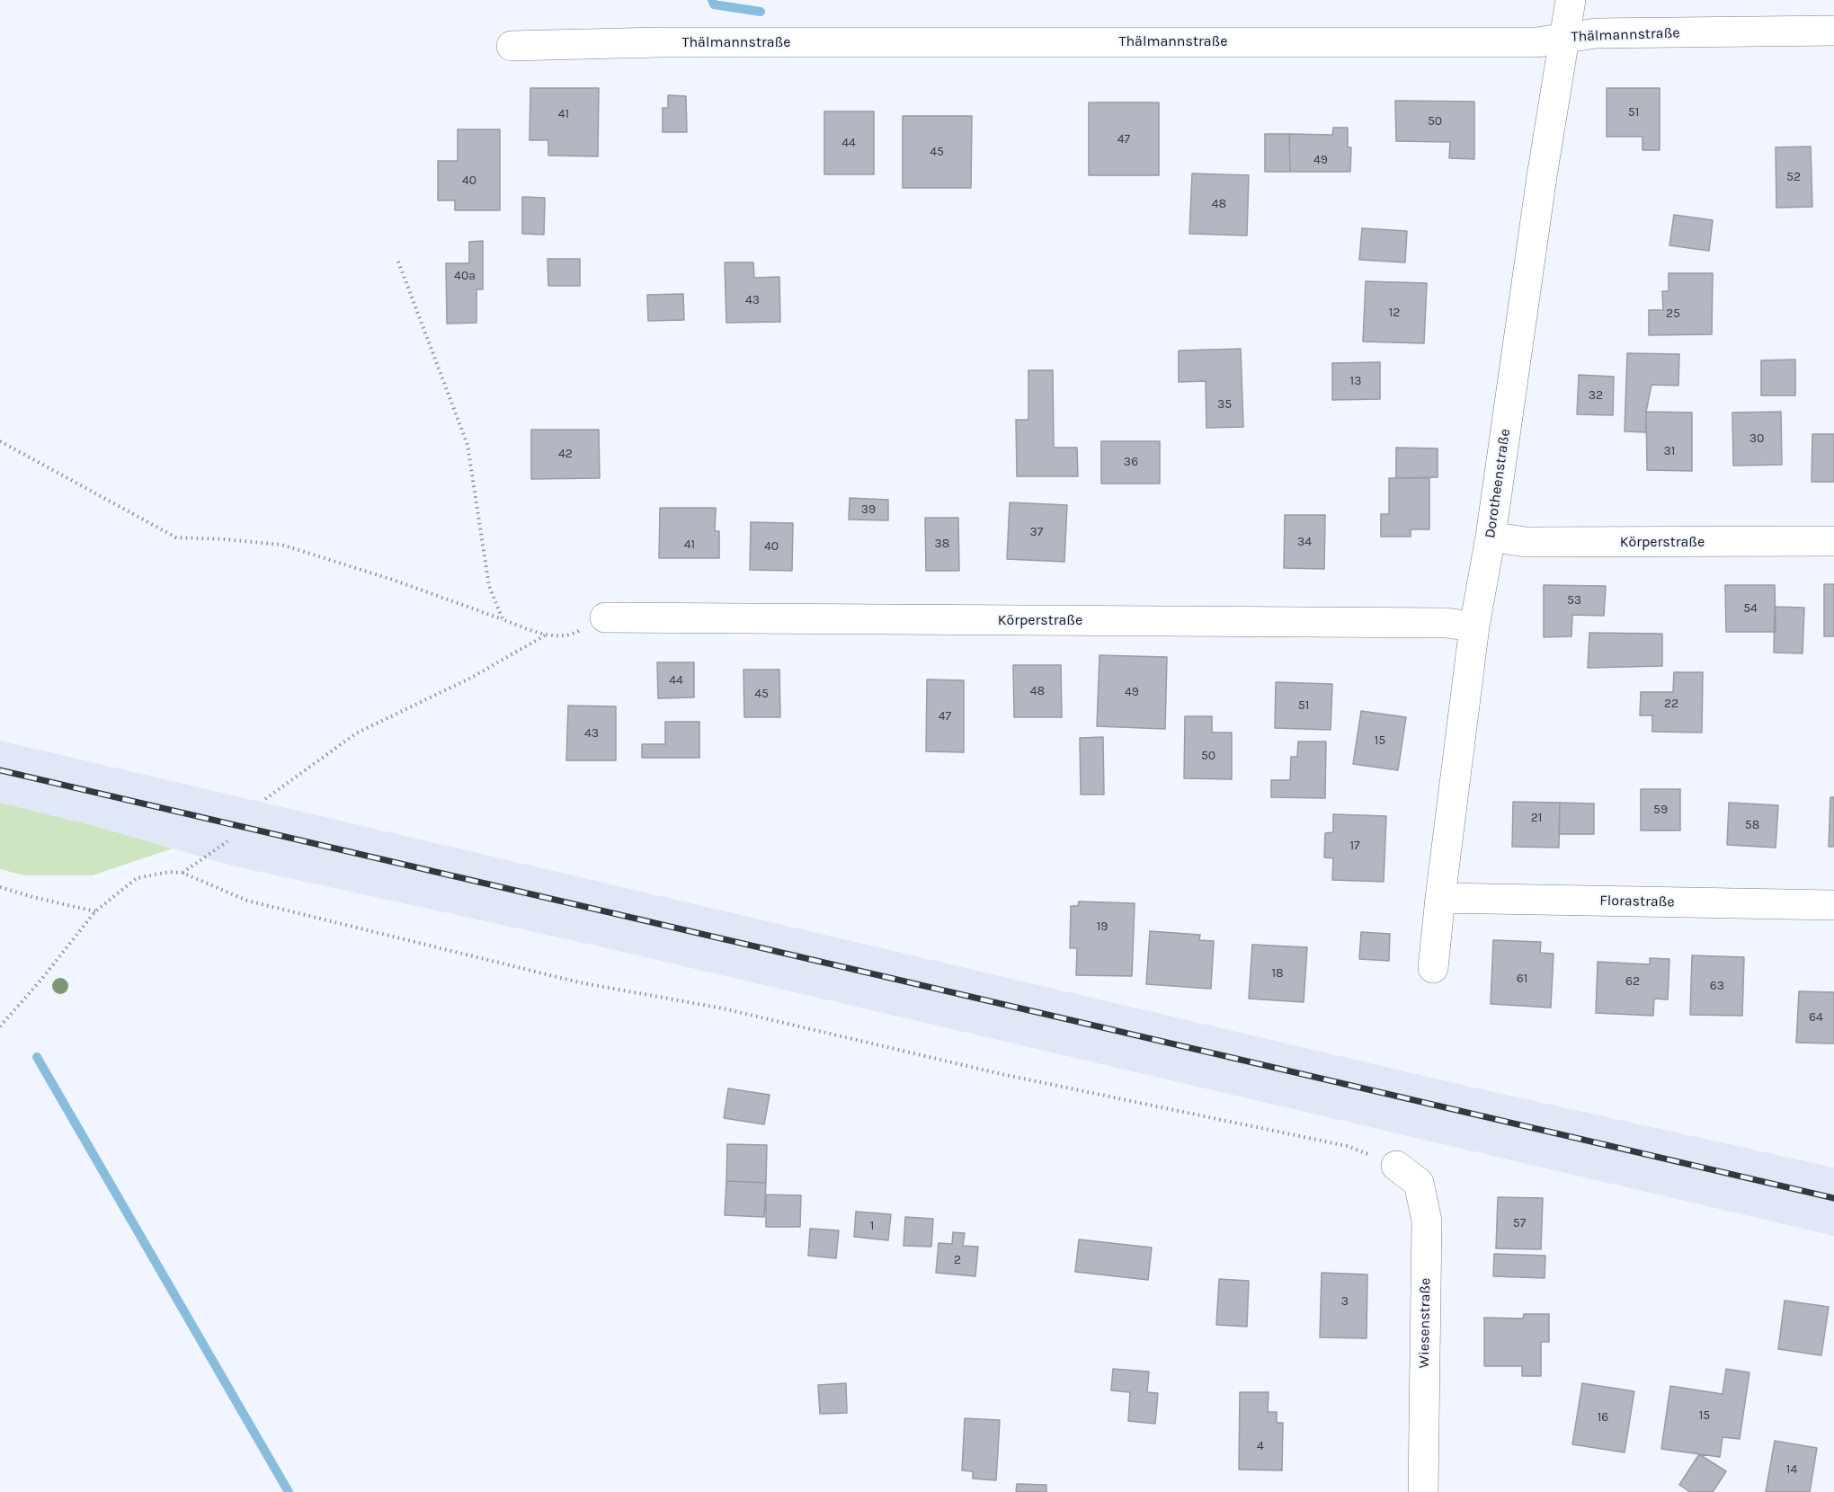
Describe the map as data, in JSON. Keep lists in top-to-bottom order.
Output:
{
  "streets": {
    "street": [
      "Thälmannstraße",
      "Dorotheenstraße",
      "Körperstraße",
      "Florastraße",
      "Wiesenstraße"
    ]
  },
  "crossings": [
    ["Thälmannstraße", "Dorotheenstraße"],
    ["Dorotheenstraße", "Körperstraße"],
    ["Dorotheenstraße", "Florastraße"]
  ],
  "house_numbers": [
    "51",
    "41",
    "50",
    "47",
    "44",
    "45",
    "49",
    "52",
    "40",
    "48",
    "40a",
    "43",
    "12",
    "25",
    "13",
    "32",
    "35",
    "30",
    "31",
    "42",
    "36",
    "39",
    "37",
    "34",
    "38",
    "41",
    "40",
    "53",
    "54",
    "44",
    "48",
    "49",
    "45",
    "22",
    "51",
    "47",
    "43",
    "15",
    "50",
    "59",
    "21",
    "58",
    "17",
    "19",
    "18",
    "61",
    "62",
    "63",
    "64",
    "57",
    "1",
    "2",
    "3",
    "15",
    "16",
    "4",
    "14"
  ]
}
